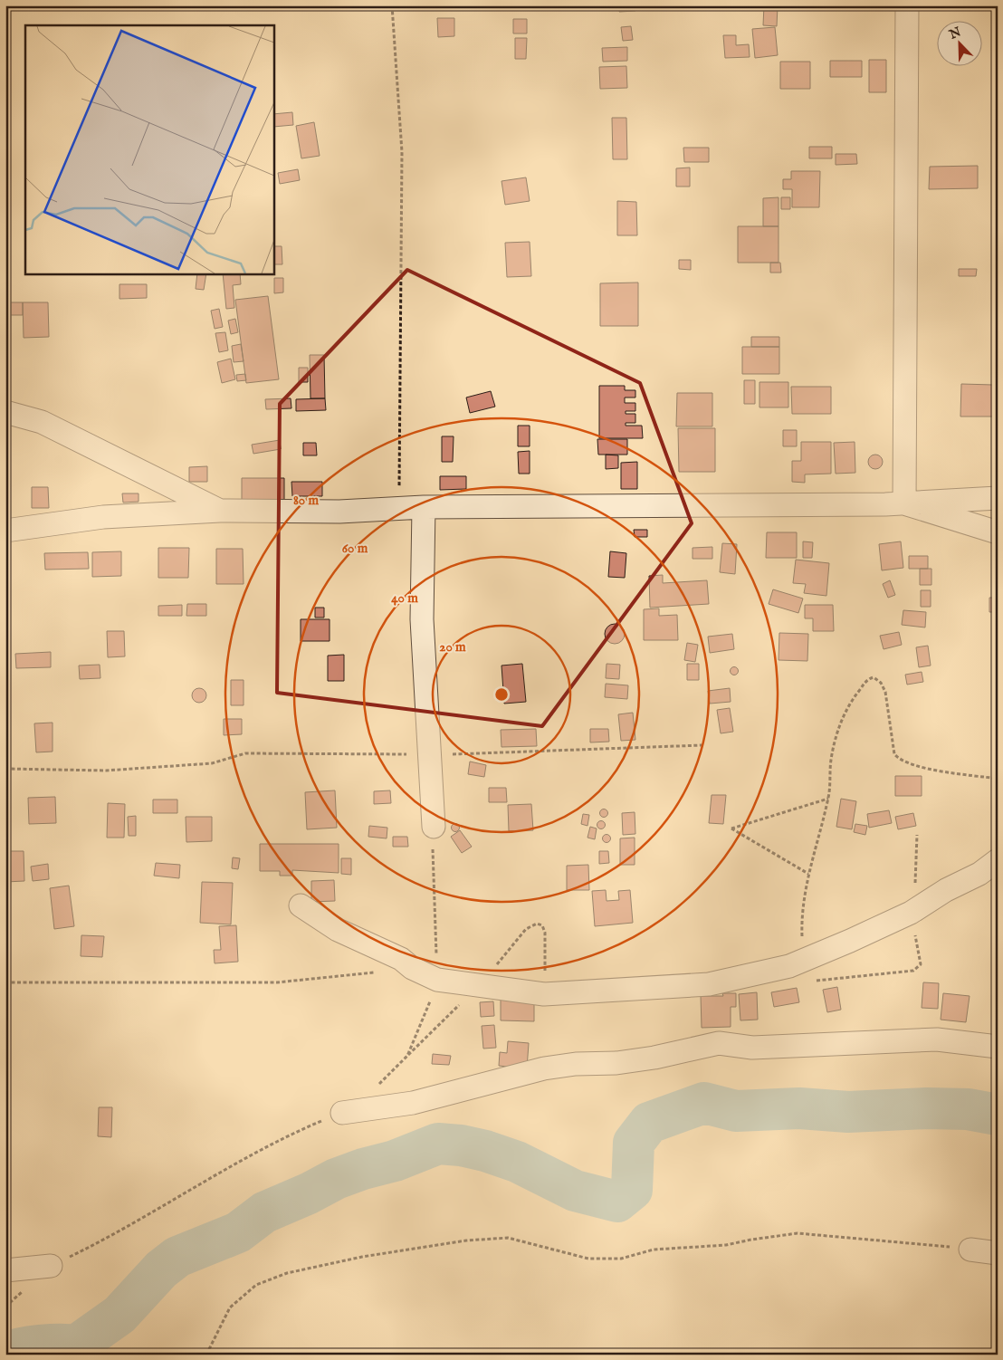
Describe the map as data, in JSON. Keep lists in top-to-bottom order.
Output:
{
  "north": "top left",
  "rings": [
    "80 m",
    "60 m",
    "40 m",
    "20 m"
  ]
}
